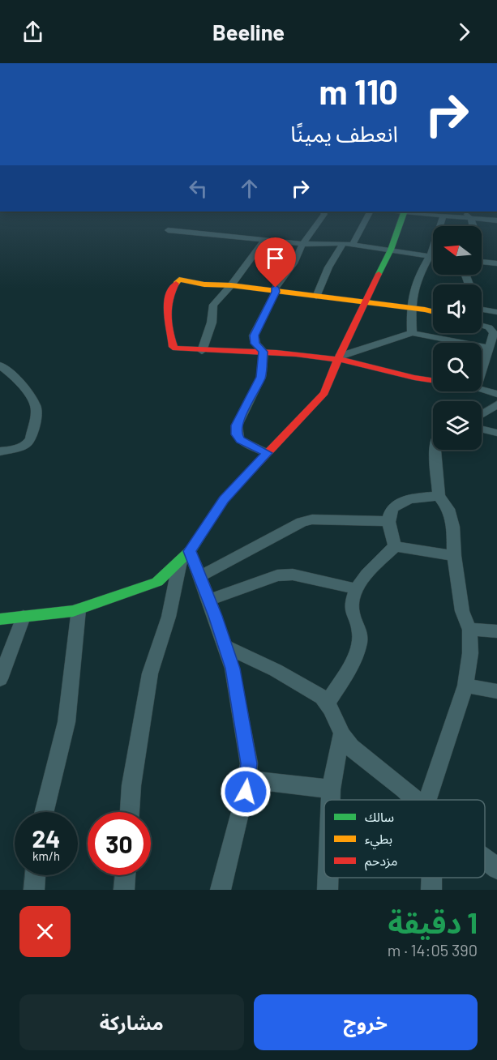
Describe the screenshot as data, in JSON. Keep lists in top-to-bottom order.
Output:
{
  "legend": ["سالك", "بطيء", "مزدحم"],
  "north": "left",
  "page": {
    "header": "Beeline",
    "turn": ["110 m", "انعطف يمينًا"],
    "speed": "24 km/h",
    "limit": "30",
    "heading": ["1 دقيقة", "390 m · 14:05"],
    "buttons": ["خروج", "مشاركة"]
  }
}
